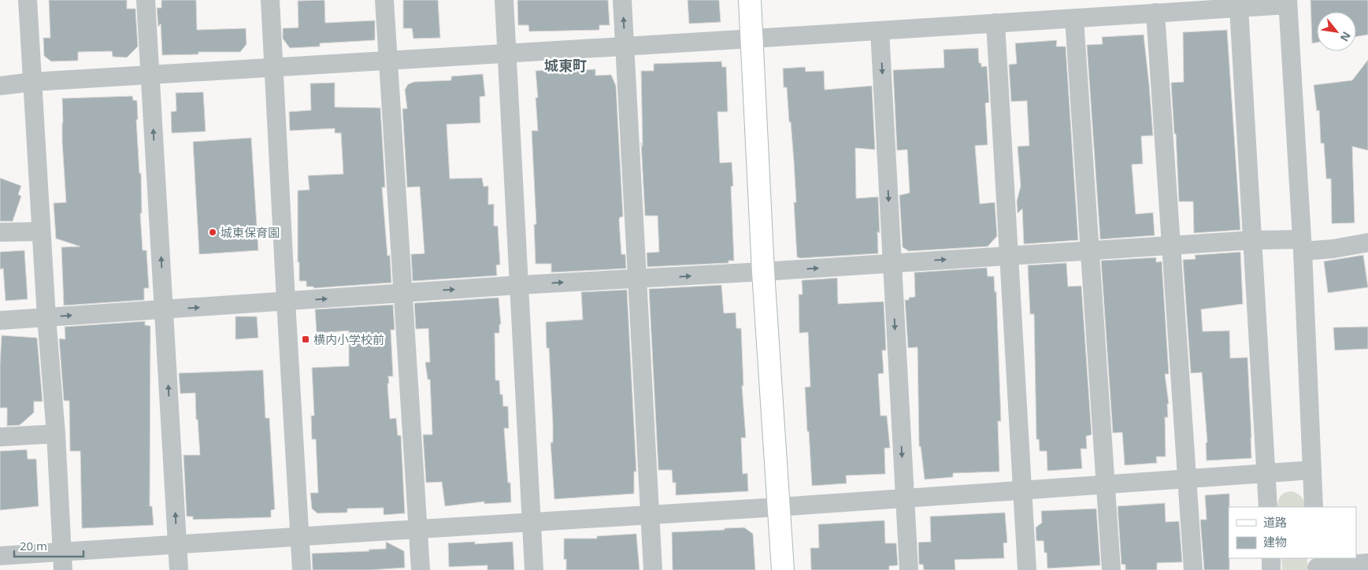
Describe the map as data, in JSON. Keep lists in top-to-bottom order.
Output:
{
  "districts": ["城東町"],
  "places": {
    "other": ["城東保育園"],
    "transit": ["横内小学校前"]
  },
  "legend": ["道路", "建物"],
  "scale_bar": "20 m",
  "north": "bottom right"
}
